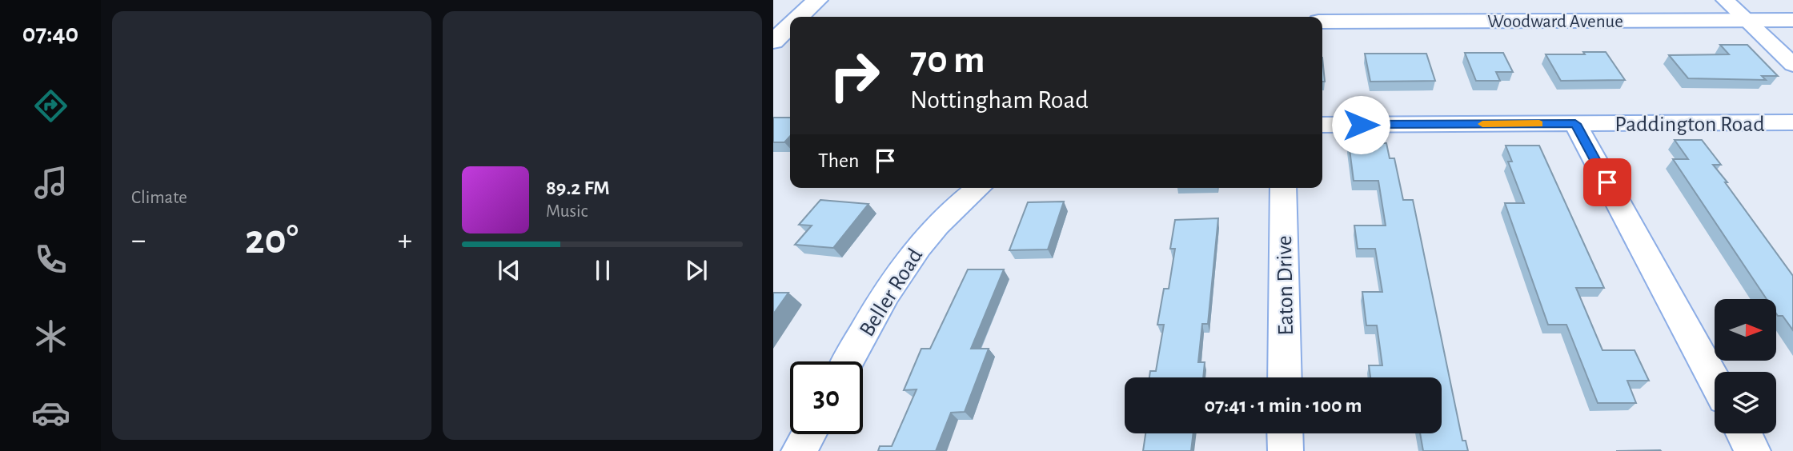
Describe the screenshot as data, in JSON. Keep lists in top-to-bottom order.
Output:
{
  "streets": {
    "main road": ["Woodward Avenue"],
    "street": ["Paddington Road", "Eaton Drive", "Beller Road"]
  },
  "north": "right",
  "page": {
    "tabs": "07:40",
    "tile": "Climate",
    "turn": ["70 m", "Nottingham Road"],
    "then": "Then",
    "song": ["89.2 FM", "Music"],
    "heat": ["−", "20°", "+"],
    "limit": "30",
    "trip": "07:41 · 1 min · 100 m"
  }
}
